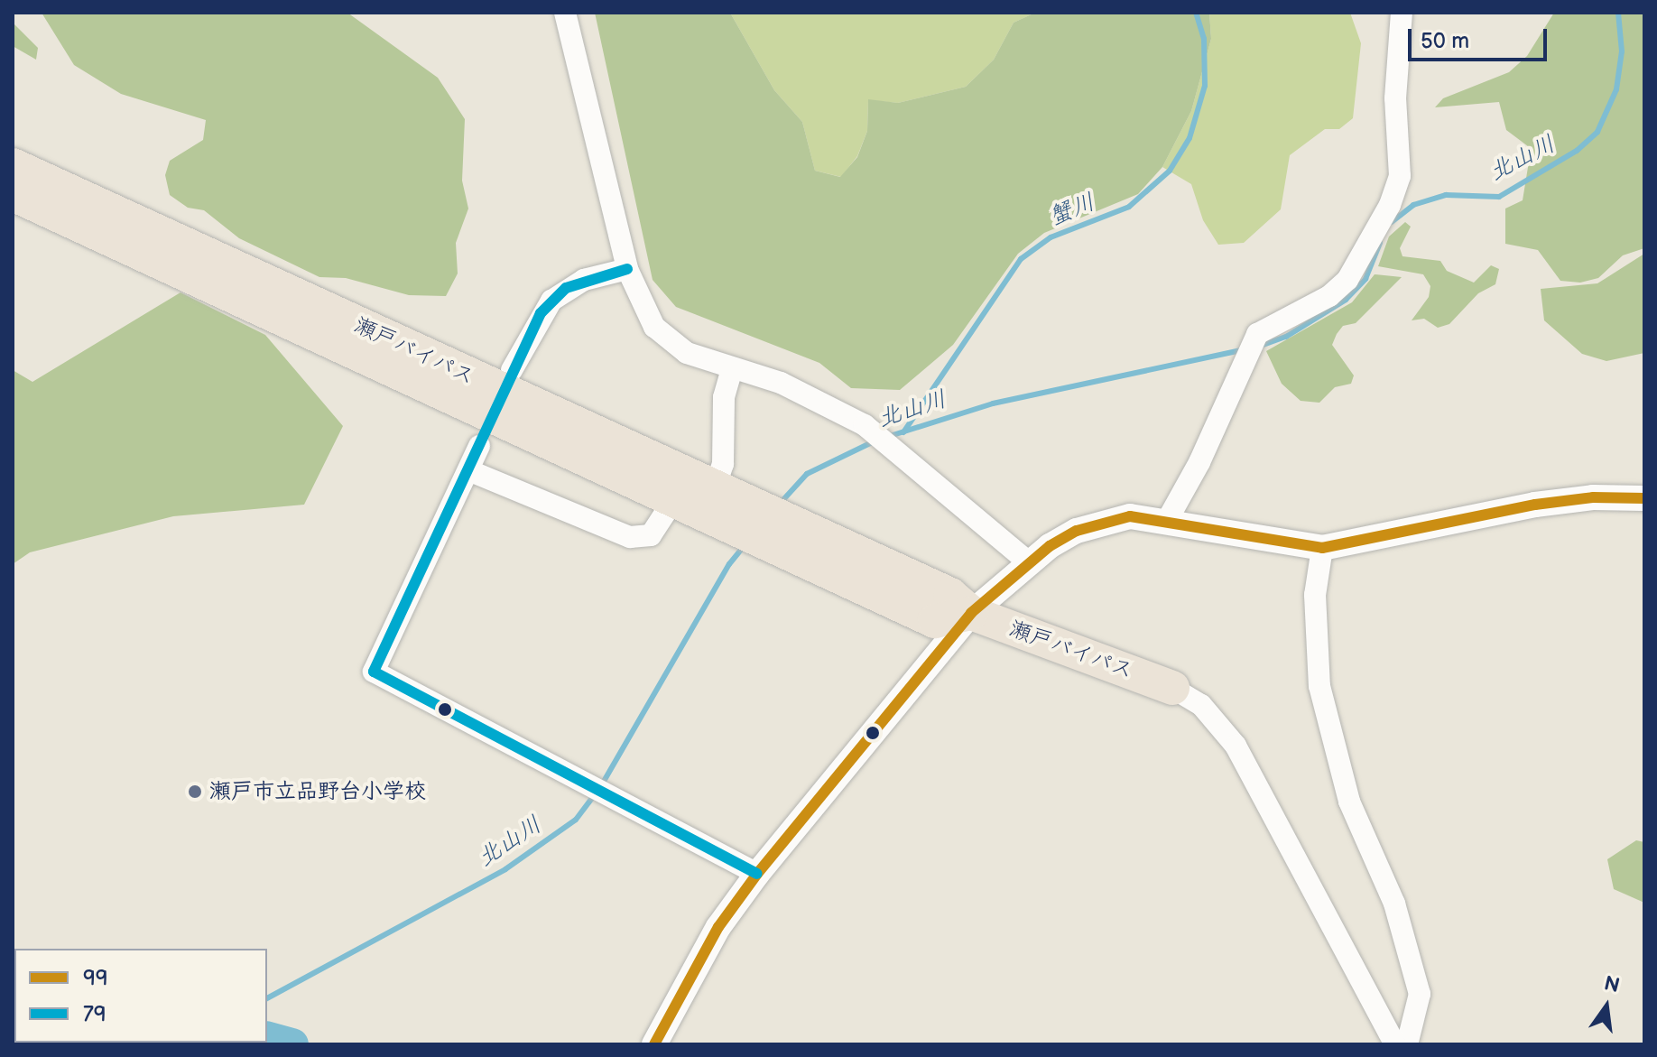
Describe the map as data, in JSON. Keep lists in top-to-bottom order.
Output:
{
  "streets": {
    "highway": ["瀬戸バイパス"]
  },
  "water": ["北山川", "蟹川"],
  "places": ["瀬戸市立品野台小学校"],
  "lines": ["transit line 79", "transit line 99"],
  "legend": ["99", "79"],
  "scale_bar": "50 m",
  "north": "top"
}
